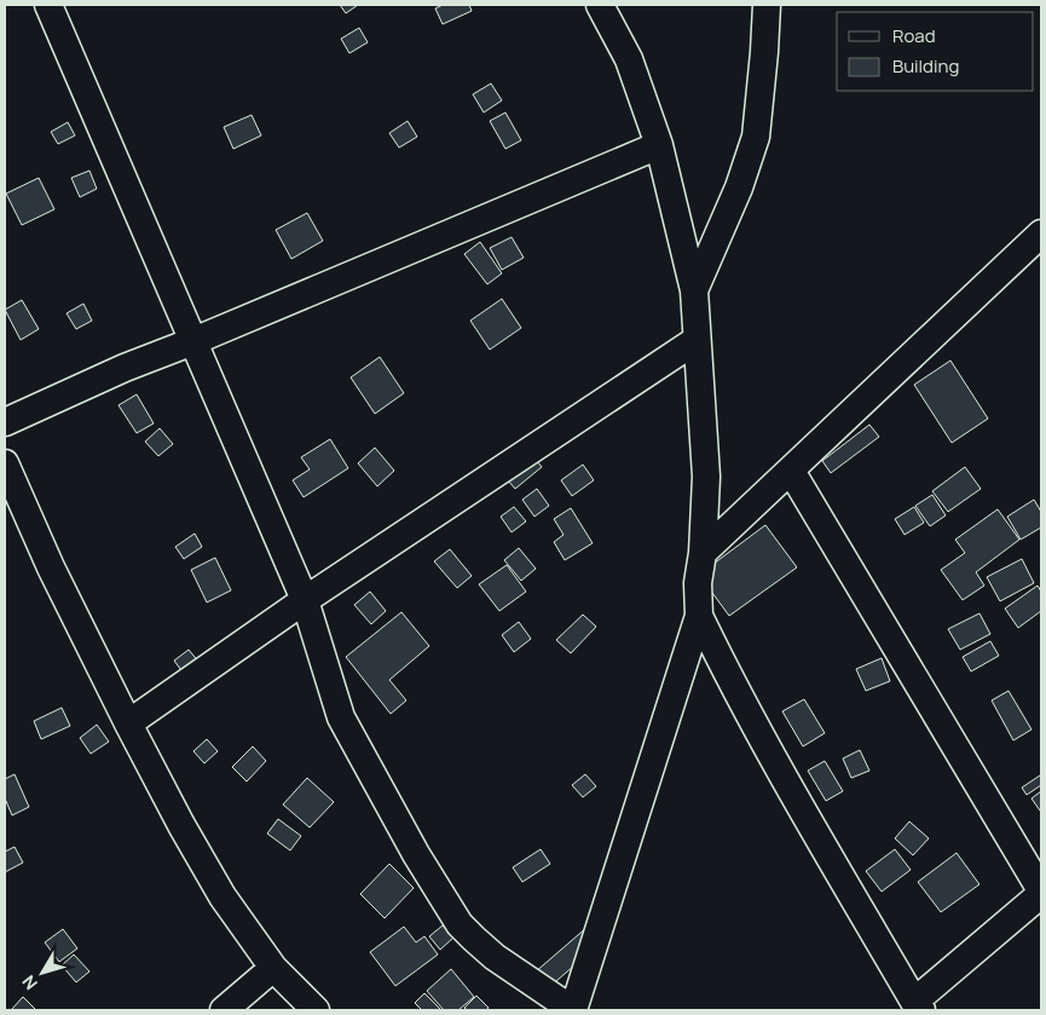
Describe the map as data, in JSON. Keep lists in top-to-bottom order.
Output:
{
  "legend": ["Road", "Building"],
  "north": "bottom left"
}
